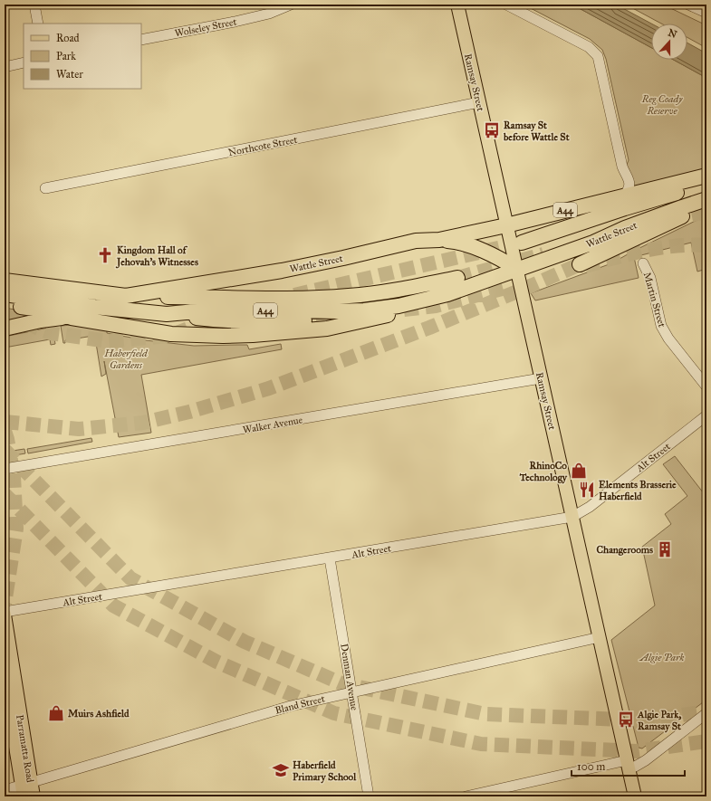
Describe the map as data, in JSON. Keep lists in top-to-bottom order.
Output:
{
  "streets": {
    "highway": ["A44", "Wattle Street"],
    "main road": ["Ramsay Street", "Parramatta Road"],
    "street": [
      "Wolseley Street",
      "Northcote Street",
      "Martin Street",
      "Walker Avenue",
      "Alt Street",
      "Denman Avenue",
      "Bland Street"
    ]
  },
  "crossings": [
    ["Ramsay Street", "Northcote Street"],
    ["Ramsay Street", "Wattle Street"],
    ["Ramsay Street", "Walker Avenue"],
    ["Ramsay Street", "Alt Street"],
    ["Ramsay Street", "Bland Street"],
    ["A44", "Wattle Street"],
    ["Alt Street", "Denman Avenue"],
    ["Alt Street", "Parramatta Road"],
    ["Denman Avenue", "Bland Street"],
    ["Bland Street", "Parramatta Road"]
  ],
  "parks": ["Reg Coady Reserve", "Haberfield Gardens", "Algie Park"],
  "places": {
    "bus stop": ["Ramsay St before Wattle St", "Algie Park, Ramsay St"],
    "church": ["Kingdom Hall of Jehovah's Witnesses"],
    "shop": ["RhinoCo Technology", "Muirs Ashfield"],
    "restaurant": ["Elements Brasserie Haberfield"],
    "building": ["Changerooms"],
    "school or university": ["Haberfield Primary School"]
  },
  "legend": ["Road", "Park", "Water"],
  "scale_bar": "100 m",
  "north": "top"
}
